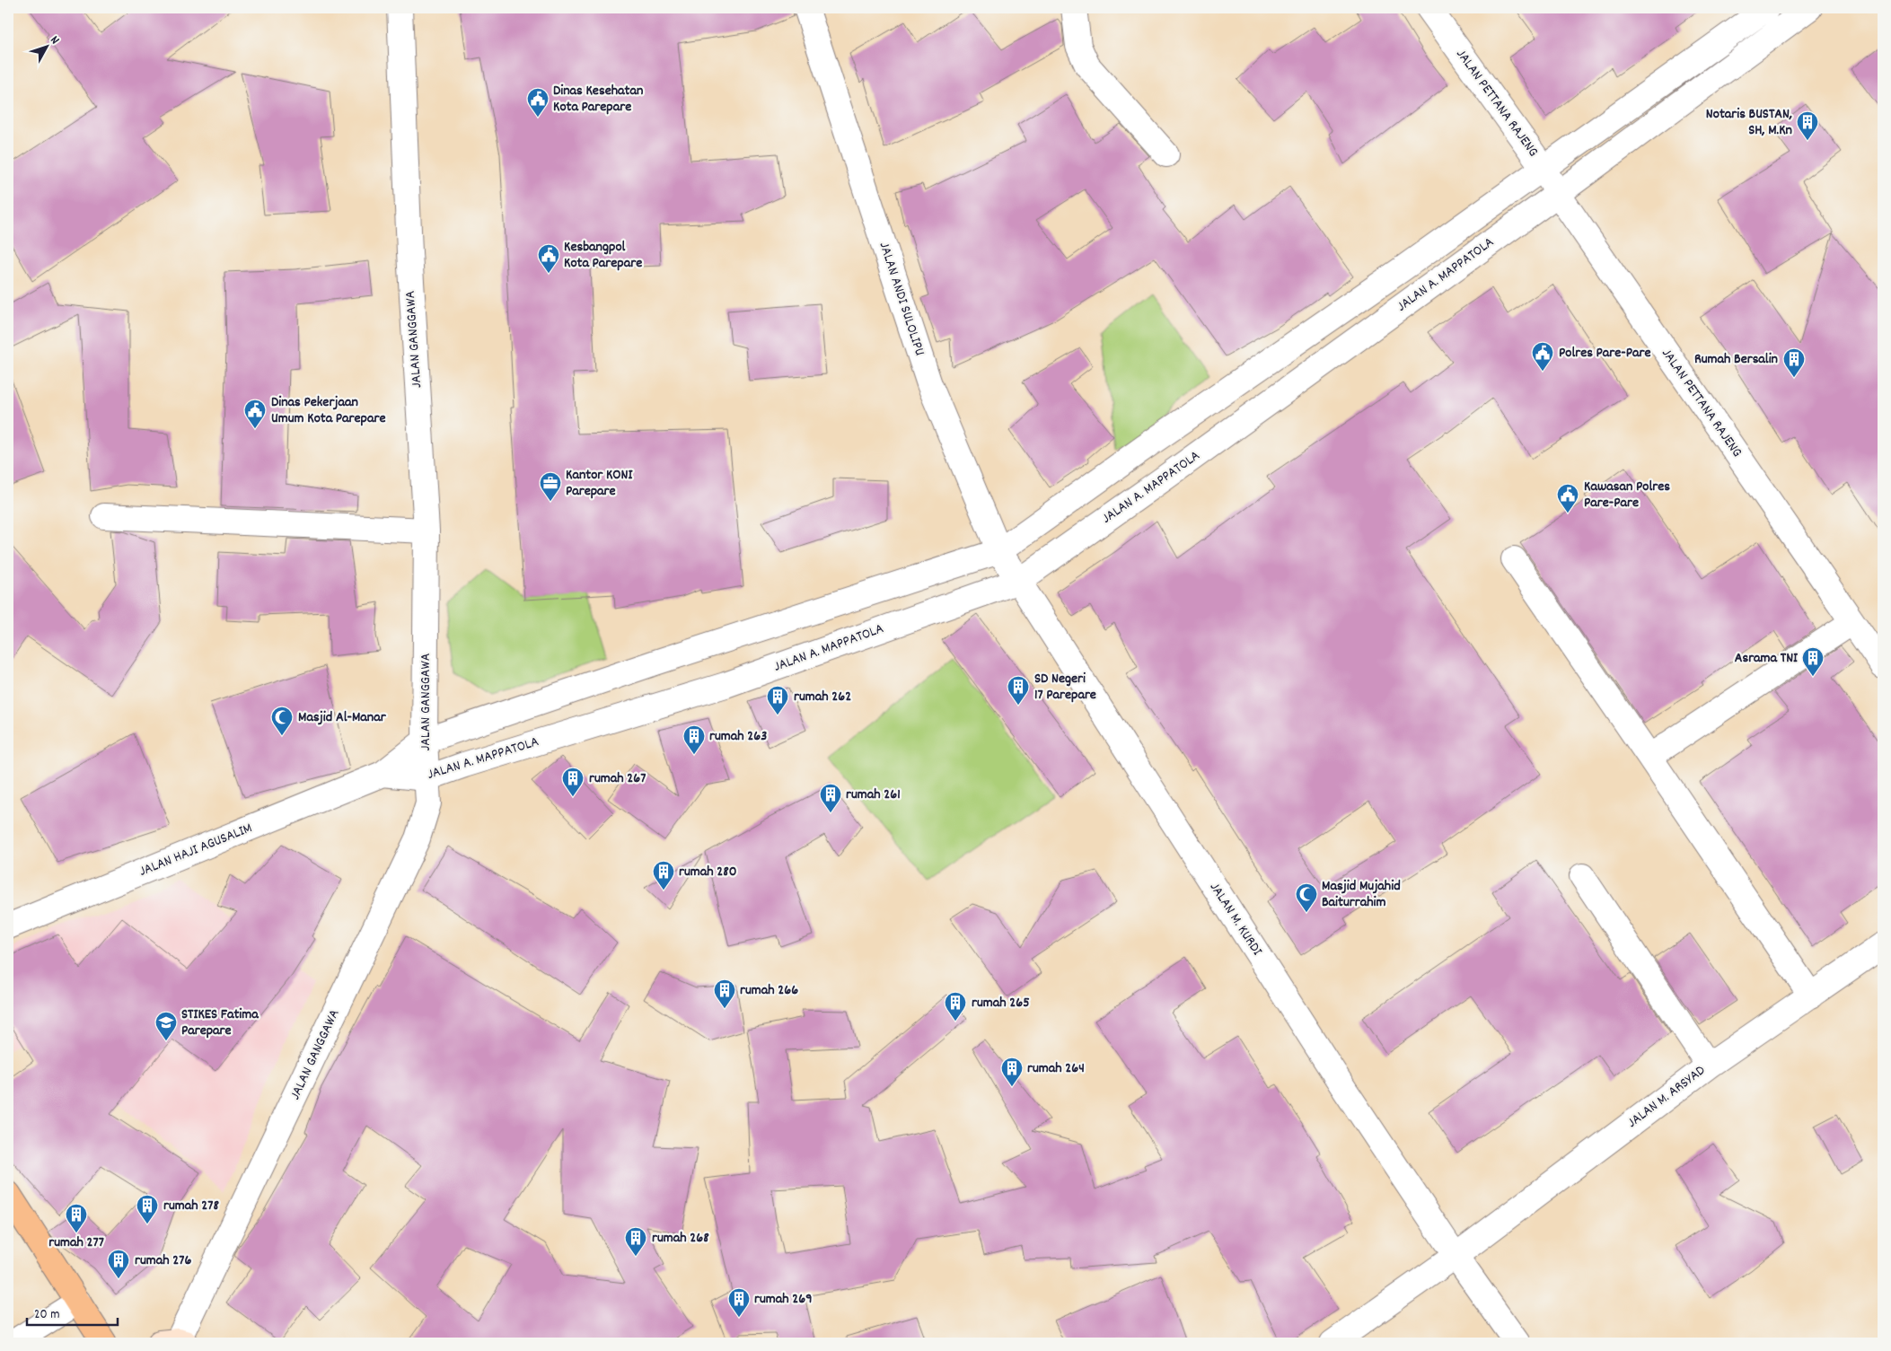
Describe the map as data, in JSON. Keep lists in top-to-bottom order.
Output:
{
  "streets": {
    "street": [
      "JALAN PETTANA RAJENG",
      "JALAN A. MAPPATOLA",
      "JALAN ANDI SULOLIPU",
      "JALAN GANGGAWA",
      "JALAN HAJI AGUSALIM",
      "JALAN M. KURDI",
      "JALAN M. ARSYAD"
    ]
  },
  "crossings": [
    ["JALAN PETTANA RAJENG", "JALAN A. MAPPATOLA"],
    ["JALAN A. MAPPATOLA", "JALAN ANDI SULOLIPU"],
    ["JALAN A. MAPPATOLA", "JALAN GANGGAWA"],
    ["JALAN A. MAPPATOLA", "JALAN HAJI AGUSALIM"],
    ["JALAN A. MAPPATOLA", "JALAN M. KURDI"],
    ["JALAN ANDI SULOLIPU", "JALAN M. KURDI"],
    ["JALAN M. KURDI", "JALAN M. ARSYAD"]
  ],
  "places": {
    "public building": [
      "Dinas Kesehatan Kota Parepare",
      "Kesbangpol Kota Parepare",
      "Polres Pare-Pare",
      "Dinas Pekerjaan Umum Kota Parepare",
      "Kawasan Polres Pare-Pare"
    ],
    "building": [
      "Notaris BUSTAN, SH, M.Kn",
      "Rumah Bersalin",
      "Asrama TNI",
      "SD Negeri 17 Parepare",
      "rumah 262",
      "rumah 263",
      "rumah 267",
      "rumah 261",
      "rumah 280",
      "rumah 266",
      "rumah 265",
      "rumah 264",
      "rumah 278",
      "rumah 277",
      "rumah 268",
      "rumah 276",
      "rumah 269"
    ],
    "office": ["Kantor KONI Parepare"],
    "mosque": ["Masjid Al-Manar", "Masjid Mujahid Baiturrahim"],
    "school or university": ["STIKES Fatima Parepare"]
  },
  "scale_bar": "20 m",
  "north": "top right"
}
